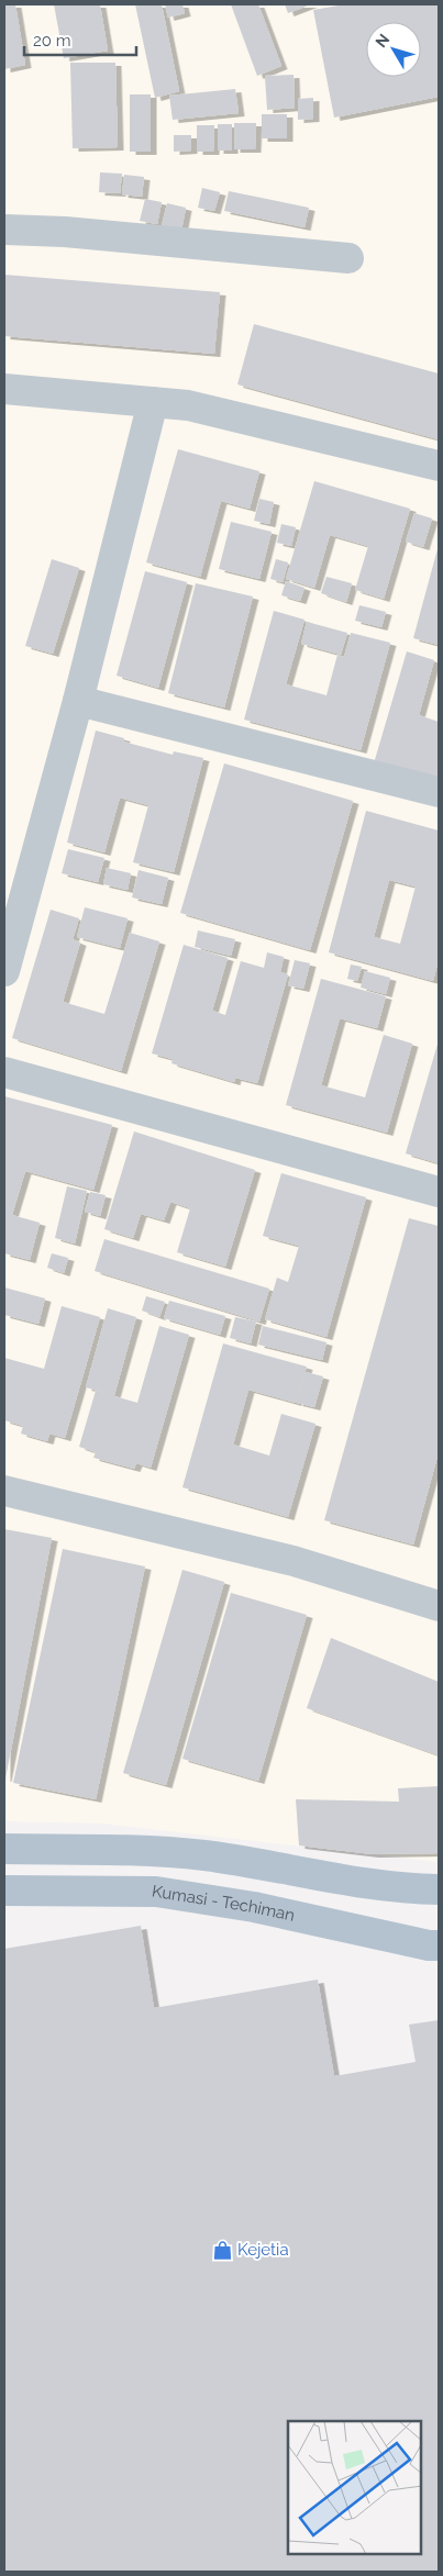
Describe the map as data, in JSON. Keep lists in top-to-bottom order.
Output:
{
  "streets": {
    "main road": ["Kumasi - Techiman"]
  },
  "places": {
    "shop": ["Kejetia"]
  },
  "scale_bar": "20 m",
  "north": "top left"
}
